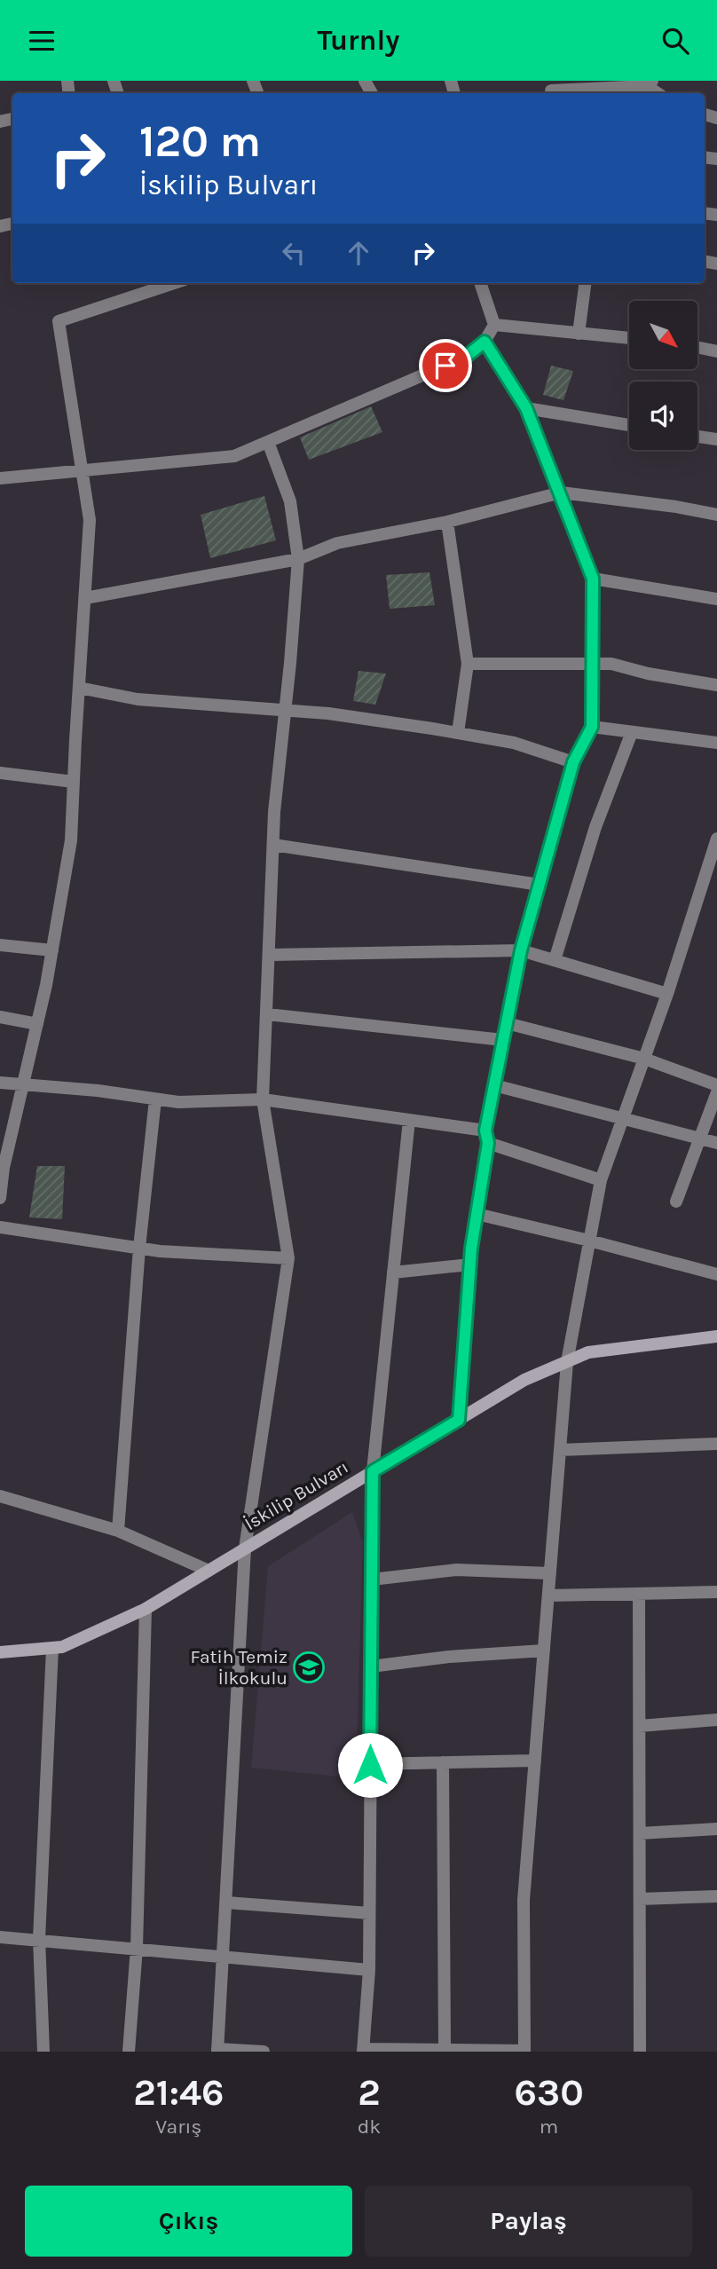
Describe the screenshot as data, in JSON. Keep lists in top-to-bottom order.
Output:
{
  "streets": {
    "main road": ["İskilip Bulvarı"]
  },
  "places": {
    "school or university": ["Fatih Temiz İlkokulu"]
  },
  "north": "bottom right",
  "page": {
    "header": "Turnly",
    "turn": ["120 m", "İskilip Bulvarı"],
    "eta": [
      "21:46",
      "Varış",
      "2",
      "dk",
      "630",
      "m"
    ],
    "buttons": ["Çıkış", "Paylaş"]
  }
}
